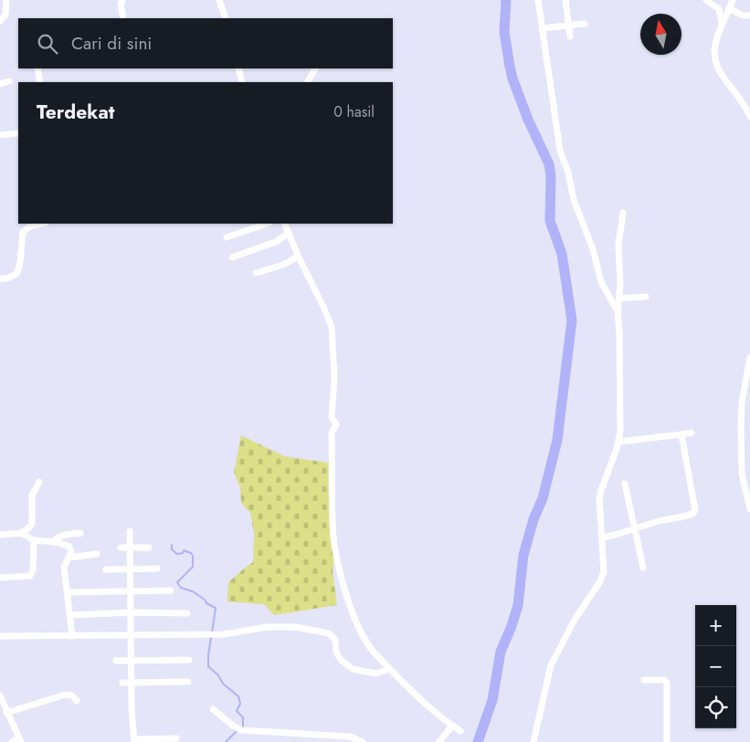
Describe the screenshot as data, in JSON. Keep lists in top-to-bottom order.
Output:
{
  "north": "top",
  "page": {
    "search": "Cari di sini",
    "heading": ["Terdekat", "0 hasil"],
    "map_buttons": ["+", "−"]
  }
}
